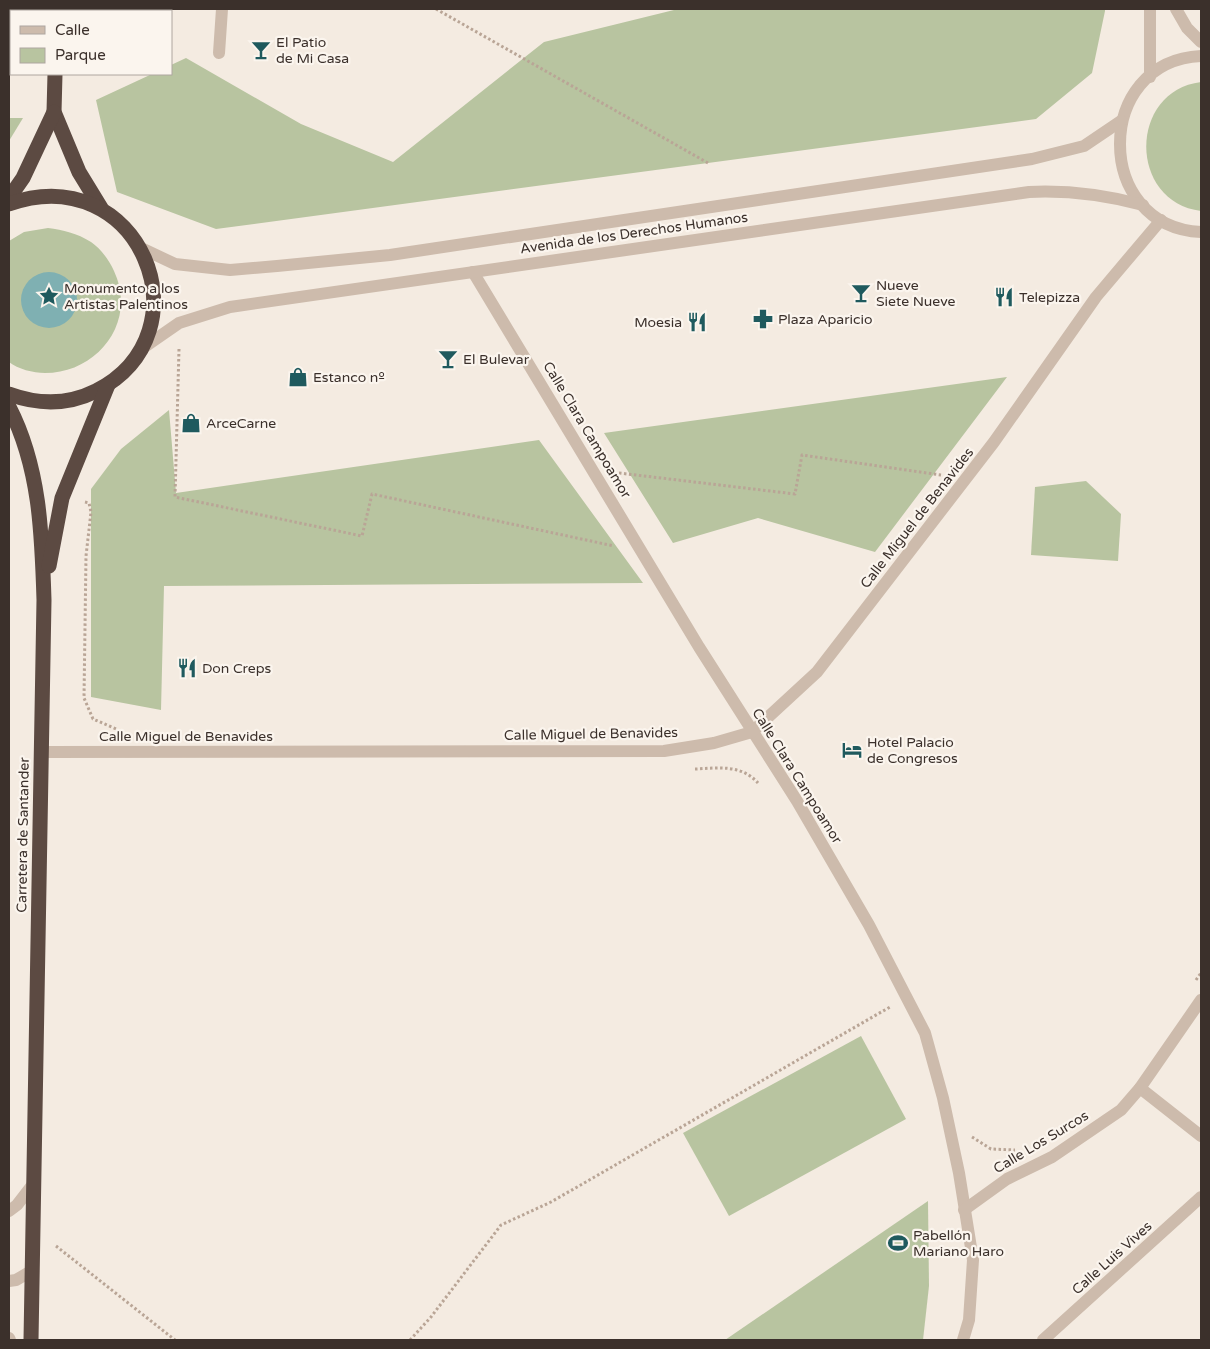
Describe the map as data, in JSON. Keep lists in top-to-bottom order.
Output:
{
  "streets": {
    "highway": ["Carretera de Santander"],
    "street": [
      "Avenida de los Derechos Humanos",
      "Calle Clara Campoamor",
      "Calle Miguel de Benavides",
      "Calle Los Surcos",
      "Calle Luis Vives"
    ]
  },
  "crossings": [
    ["Avenida de los Derechos Humanos", "Calle Clara Campoamor"],
    ["Calle Clara Campoamor", "Calle Miguel de Benavides"],
    ["Calle Clara Campoamor", "Calle Los Surcos"],
    ["Calle Miguel de Benavides", "Carretera de Santander"]
  ],
  "places": {
    "bar": ["El Patio de Mi Casa", "Nueve Siete Nueve", "El Bulevar"],
    "place": ["Monumento a los Artistas Palentinos"],
    "restaurant": ["Telepizza", "Moesia", "Don Creps"],
    "pharmacy": ["Plaza Aparicio"],
    "shop": ["Estanco nº", "ArceCarne"],
    "hotel": ["Hotel Palacio de Congresos"],
    "sports": ["Pabellón Mariano Haro"]
  },
  "legend": ["Calle", "Parque"]
}
